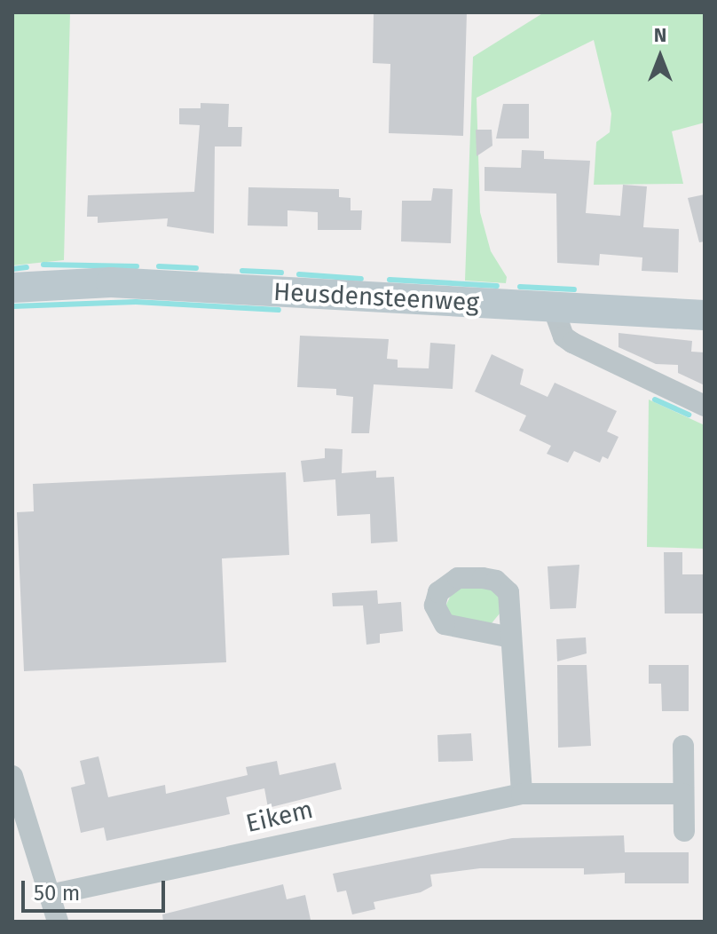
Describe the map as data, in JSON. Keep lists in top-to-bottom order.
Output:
{
  "streets": {
    "street": ["Heusdensteenweg", "Eikem"]
  },
  "scale_bar": "50 m",
  "north": "top"
}
